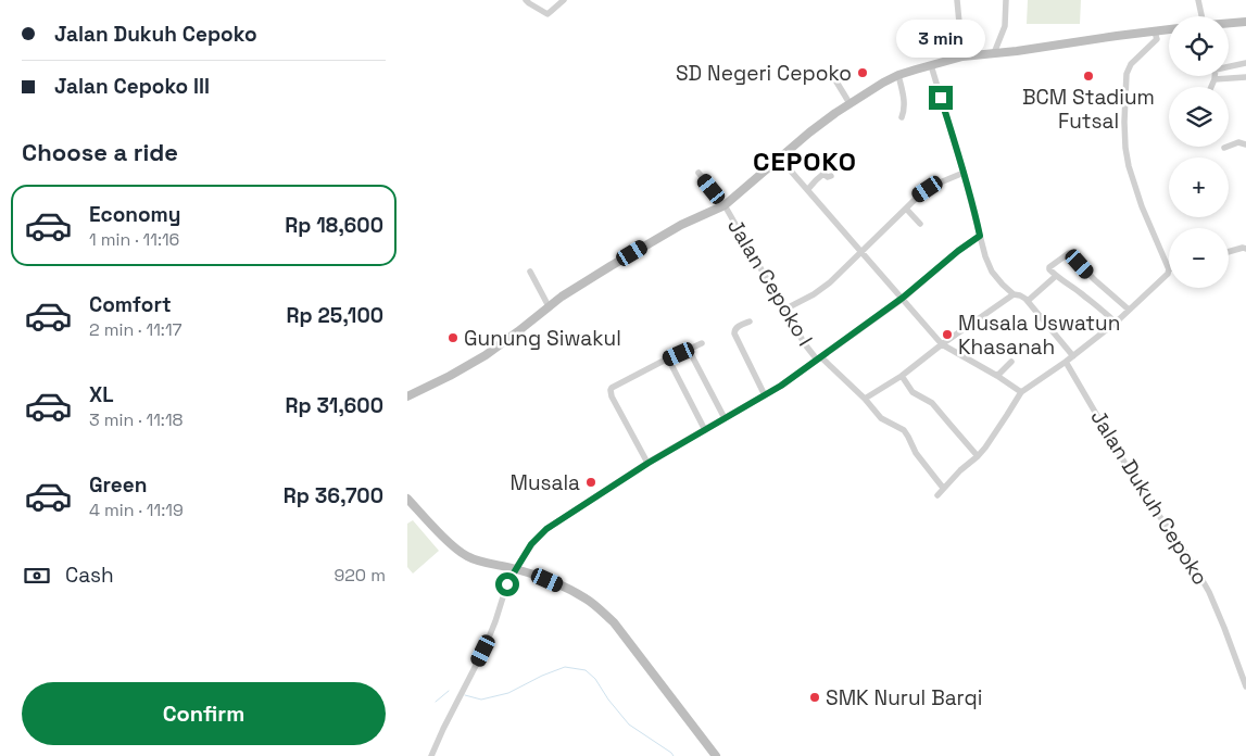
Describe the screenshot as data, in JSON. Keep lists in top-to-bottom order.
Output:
{
  "streets": {
    "street": ["Jalan Cepoko I", "Jalan Dukuh Cepoko"]
  },
  "districts": ["CEPOKO"],
  "places": [
    "SD Negeri Cepoko",
    "BCM Stadium Futsal",
    "Musala Uswatun Khasanah",
    "Gunung Siwakul",
    "Musala",
    "SMK Nurul Barqi"
  ],
  "page": {
    "banner": ["Jalan Dukuh Cepoko", "Jalan Cepoko III"],
    "map_buttons": ["+", "−"],
    "bubble": "3 min",
    "heading": "Choose a ride",
    "list": [
      {
        "name": "Economy",
        "note": "1 min · 11:16",
        "value": "Rp 18,600"
      },
      {
        "name": "Comfort",
        "note": "2 min · 11:17",
        "value": "Rp 25,100"
      },
      {
        "name": "XL",
        "note": "3 min · 11:18",
        "value": "Rp 31,600"
      },
      {
        "name": "Green",
        "note": "4 min · 11:19",
        "value": "Rp 36,700"
      }
    ],
    "pay": ["Cash", "920 m"],
    "buttons": "Confirm"
  }
}
